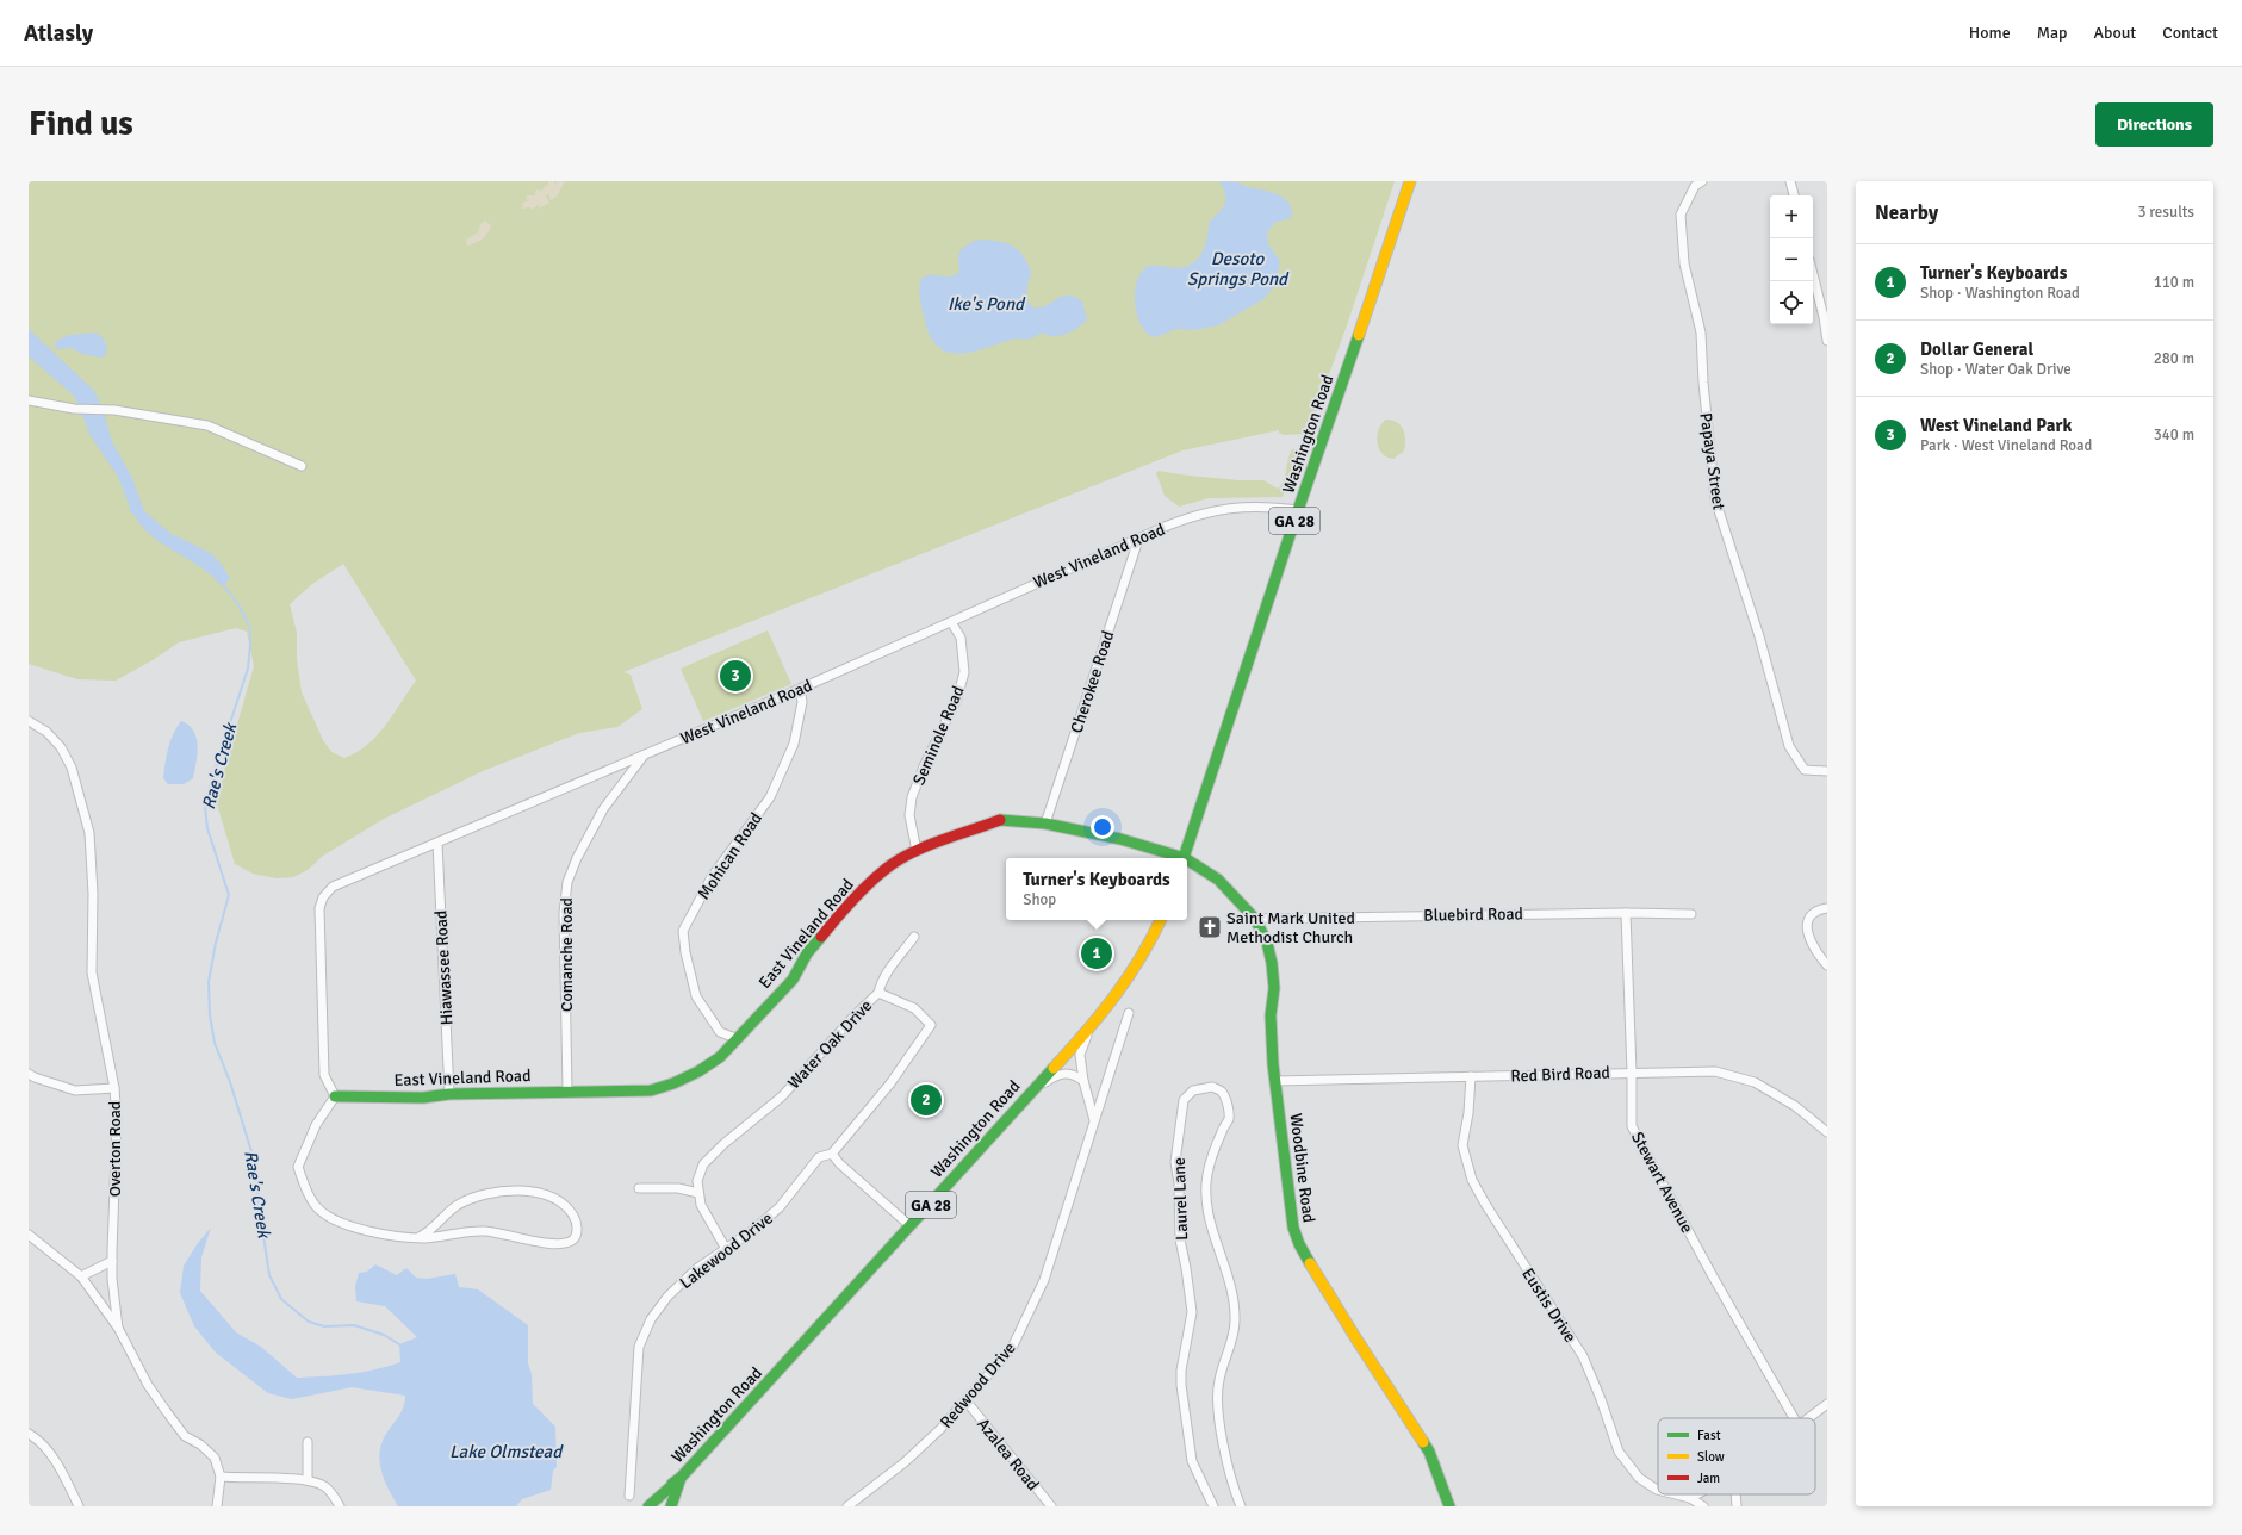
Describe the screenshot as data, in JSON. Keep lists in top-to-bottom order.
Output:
{
  "streets": {
    "main road": [
      "Washington Road",
      "GA 28",
      "East Vineland Road",
      "Woodbine Road"
    ],
    "street": [
      "Papaya Street",
      "West Vineland Road",
      "Cherokee Road",
      "Seminole Road",
      "Mohican Road",
      "Bluebird Road",
      "Comanche Road",
      "Hiawassee Road",
      "Water Oak Drive",
      "Red Bird Road",
      "Overton Road",
      "Stewart Avenue",
      "Laurel Lane",
      "Lakewood Drive",
      "Eustis Drive",
      "Redwood Drive",
      "Azalea Road"
    ]
  },
  "crossings": [
    ["Washington Road", "GA 28"],
    ["Washington Road", "West Vineland Road"],
    ["West Vineland Road", "Cherokee Road"],
    ["West Vineland Road", "Seminole Road"],
    ["West Vineland Road", "Mohican Road"],
    ["West Vineland Road", "East Vineland Road"],
    ["West Vineland Road", "Comanche Road"],
    ["West Vineland Road", "Hiawassee Road"],
    ["Cherokee Road", "East Vineland Road"],
    ["Seminole Road", "East Vineland Road"],
    ["Mohican Road", "East Vineland Road"],
    ["Bluebird Road", "Woodbine Road"],
    ["Bluebird Road", "Stewart Avenue"],
    ["East Vineland Road", "Comanche Road"],
    ["East Vineland Road", "Hiawassee Road"],
    ["Water Oak Drive", "Lakewood Drive"],
    ["Red Bird Road", "Woodbine Road"],
    ["Red Bird Road", "Stewart Avenue"],
    ["Red Bird Road", "Eustis Drive"],
    ["Redwood Drive", "Azalea Road"]
  ],
  "water": [
    "Desoto Springs Pond",
    "Ike's Pond",
    "Rae's Creek",
    "Lake Olmstead"
  ],
  "places": {
    "church": ["Saint Mark United Methodist Church"]
  },
  "legend": ["Fast", "Slow", "Jam"],
  "page": {
    "header": "Atlasly",
    "nav": [
      "Home",
      "Map",
      "About",
      "Contact"
    ],
    "buttons": "Directions",
    "title": "Find us",
    "heading": ["Nearby", "3 results"],
    "map_buttons": ["+", "−"],
    "list": [
      {
        "mark": "1",
        "name": "Turner's Keyboards",
        "note": "Shop · Washington Road",
        "value": "110 m"
      },
      {
        "mark": "2",
        "name": "Dollar General",
        "note": "Shop · Water Oak Drive",
        "value": "280 m"
      },
      {
        "mark": "3",
        "name": "West Vineland Park",
        "note": "Park · West Vineland Road",
        "value": "340 m"
      }
    ],
    "pins": ["3", "1", "2"],
    "popup": ["Turner's Keyboards", "Shop"]
  }
}
